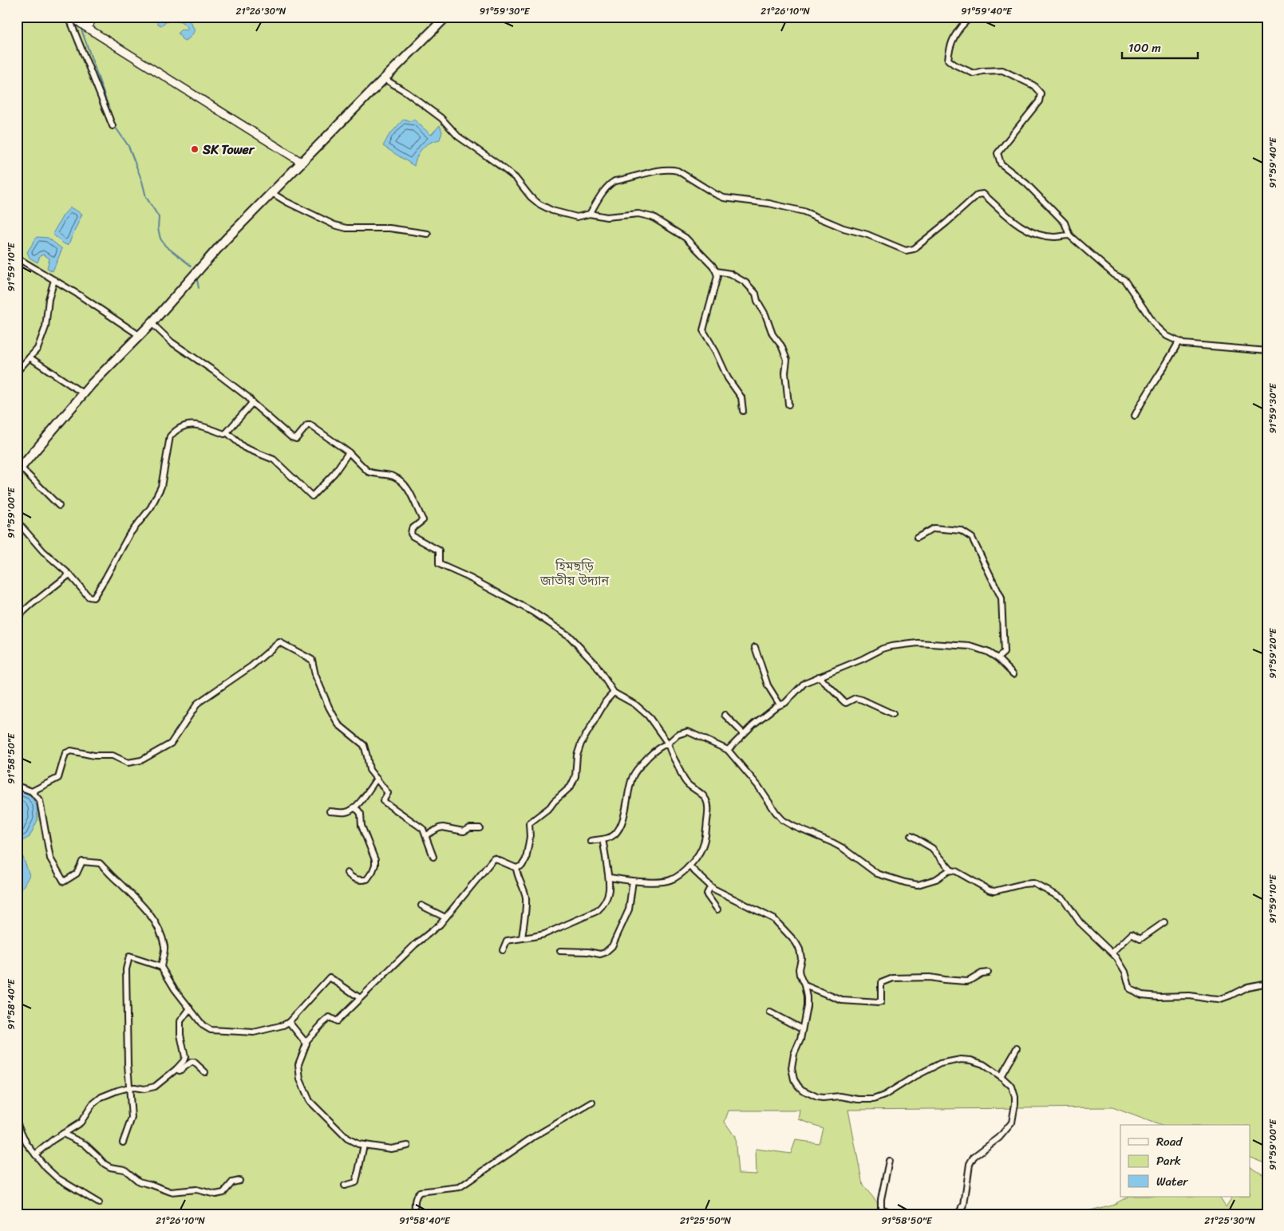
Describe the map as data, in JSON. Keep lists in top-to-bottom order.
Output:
{
  "parks": ["হিমছড়ি জাতীয় উদ্যান"],
  "places": ["SK Tower"],
  "legend": ["Road", "Park", "Water"],
  "scale_bar": "100 m",
  "coordinates": [
    "21°26'30\"N",
    "91°59'30\"E",
    "21°26'10\"N",
    "91°59'40\"E",
    "91°59'10\"E",
    "91°59'00\"E",
    "91°59'20\"E",
    "91°58'50\"E",
    "91°58'40\"E",
    "21°25'50\"N",
    "21°25'30\"N"
  ]
}
